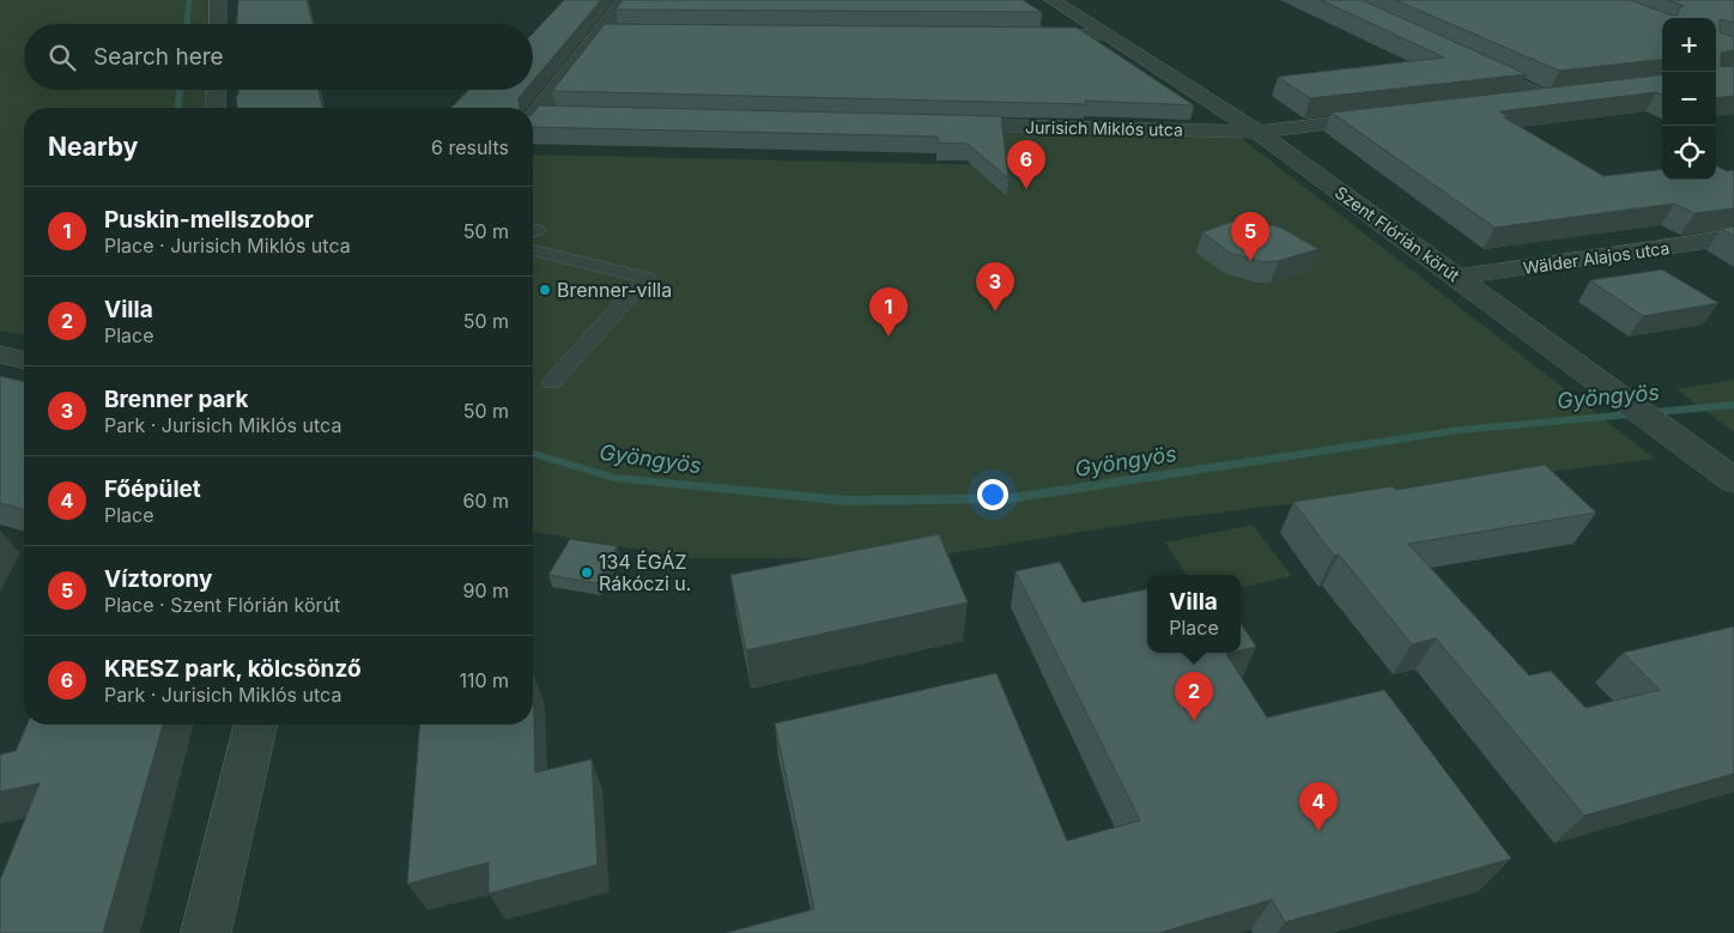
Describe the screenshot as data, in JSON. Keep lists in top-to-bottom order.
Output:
{
  "streets": {
    "street": ["Jurisich Miklós utca", "Szent Flórián körút", "Wälder Alajos utca"]
  },
  "crossings": [
    ["Jurisich Miklós utca", "Szent Flórián körút"],
    ["Szent Flórián körút", "Wälder Alajos utca"]
  ],
  "water": ["Gyöngyös"],
  "places": ["Brenner-villa", "134 ÉGÁZ Rákóczi u."],
  "page": {
    "map_buttons": ["+", "−"],
    "search": "Search here",
    "heading": ["Nearby", "6 results"],
    "pins": [
      "6",
      "5",
      "3",
      "1",
      "2",
      "4"
    ],
    "list": [
      {
        "mark": "1",
        "name": "Puskin-mellszobor",
        "note": "Place · Jurisich Miklós utca",
        "value": "50 m"
      },
      {
        "mark": "2",
        "name": "Villa",
        "note": "Place",
        "value": "50 m"
      },
      {
        "mark": "3",
        "name": "Brenner park",
        "note": "Park · Jurisich Miklós utca",
        "value": "50 m"
      },
      {
        "mark": "4",
        "name": "Főépület",
        "note": "Place",
        "value": "60 m"
      },
      {
        "mark": "5",
        "name": "Víztorony",
        "note": "Place · Szent Flórián körút",
        "value": "90 m"
      },
      {
        "mark": "6",
        "name": "KRESZ park, kölcsönző",
        "note": "Park · Jurisich Miklós utca",
        "value": "110 m"
      }
    ],
    "popup": ["Villa", "Place"]
  }
}
